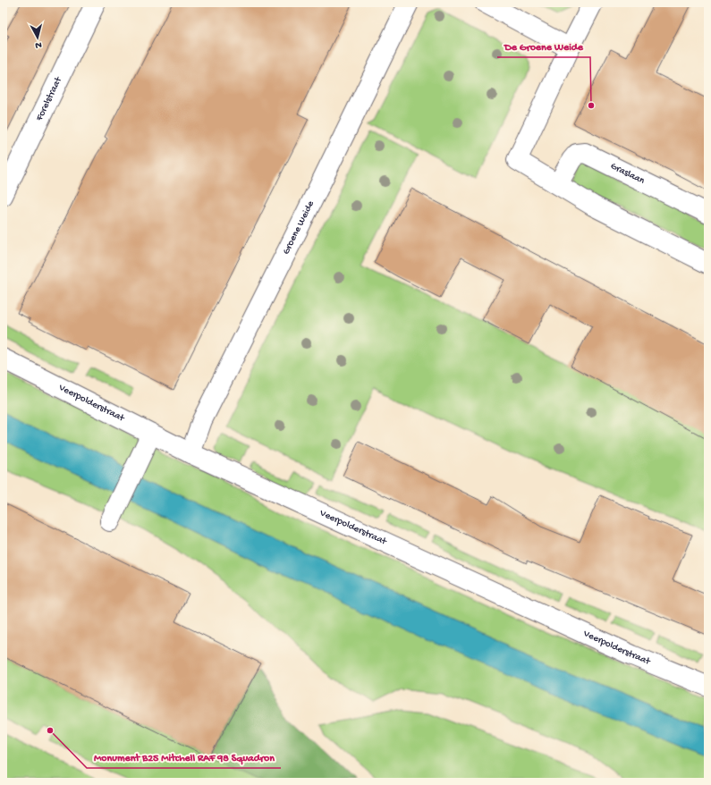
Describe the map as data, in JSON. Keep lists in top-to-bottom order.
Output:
{
  "streets": {
    "street": [
      "Forelstraat",
      "Graslaan",
      "Groene Weide",
      "Veerpolderstraat"
    ]
  },
  "crossings": [
    ["Groene Weide", "Veerpolderstraat"]
  ],
  "places": ["De Groene Weide", "Monument B25 Mitchell RAF 98 Squadron"],
  "north": "bottom"
}
